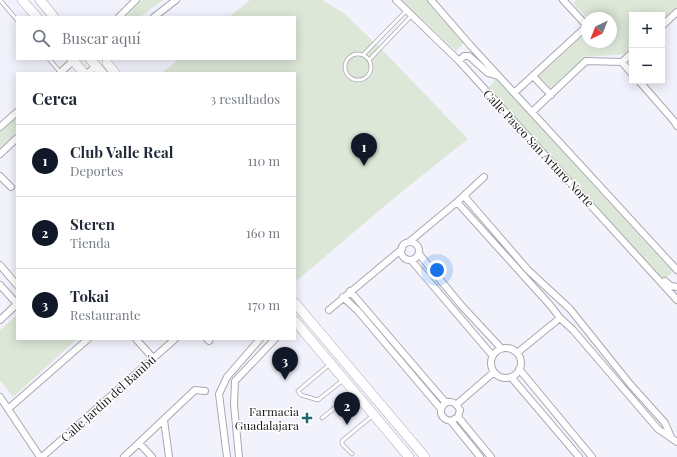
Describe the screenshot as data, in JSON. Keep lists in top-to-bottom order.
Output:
{
  "streets": {
    "street": ["Calle Paseo San Arturo Norte", "Calle Jardín del Bambú"]
  },
  "places": {
    "health": ["Farmacia Guadalajara"]
  },
  "north": "bottom left",
  "page": {
    "map_buttons": ["+", "−"],
    "search": "Buscar aquí",
    "heading": ["Cerca", "3 resultados"],
    "list": [
      {
        "mark": "1",
        "name": "Club Valle Real",
        "note": "Deportes",
        "value": "110 m"
      },
      {
        "mark": "2",
        "name": "Steren",
        "note": "Tienda",
        "value": "160 m"
      },
      {
        "mark": "3",
        "name": "Tokai",
        "note": "Restaurante",
        "value": "170 m"
      }
    ],
    "pins": ["1", "3", "2"]
  }
}
